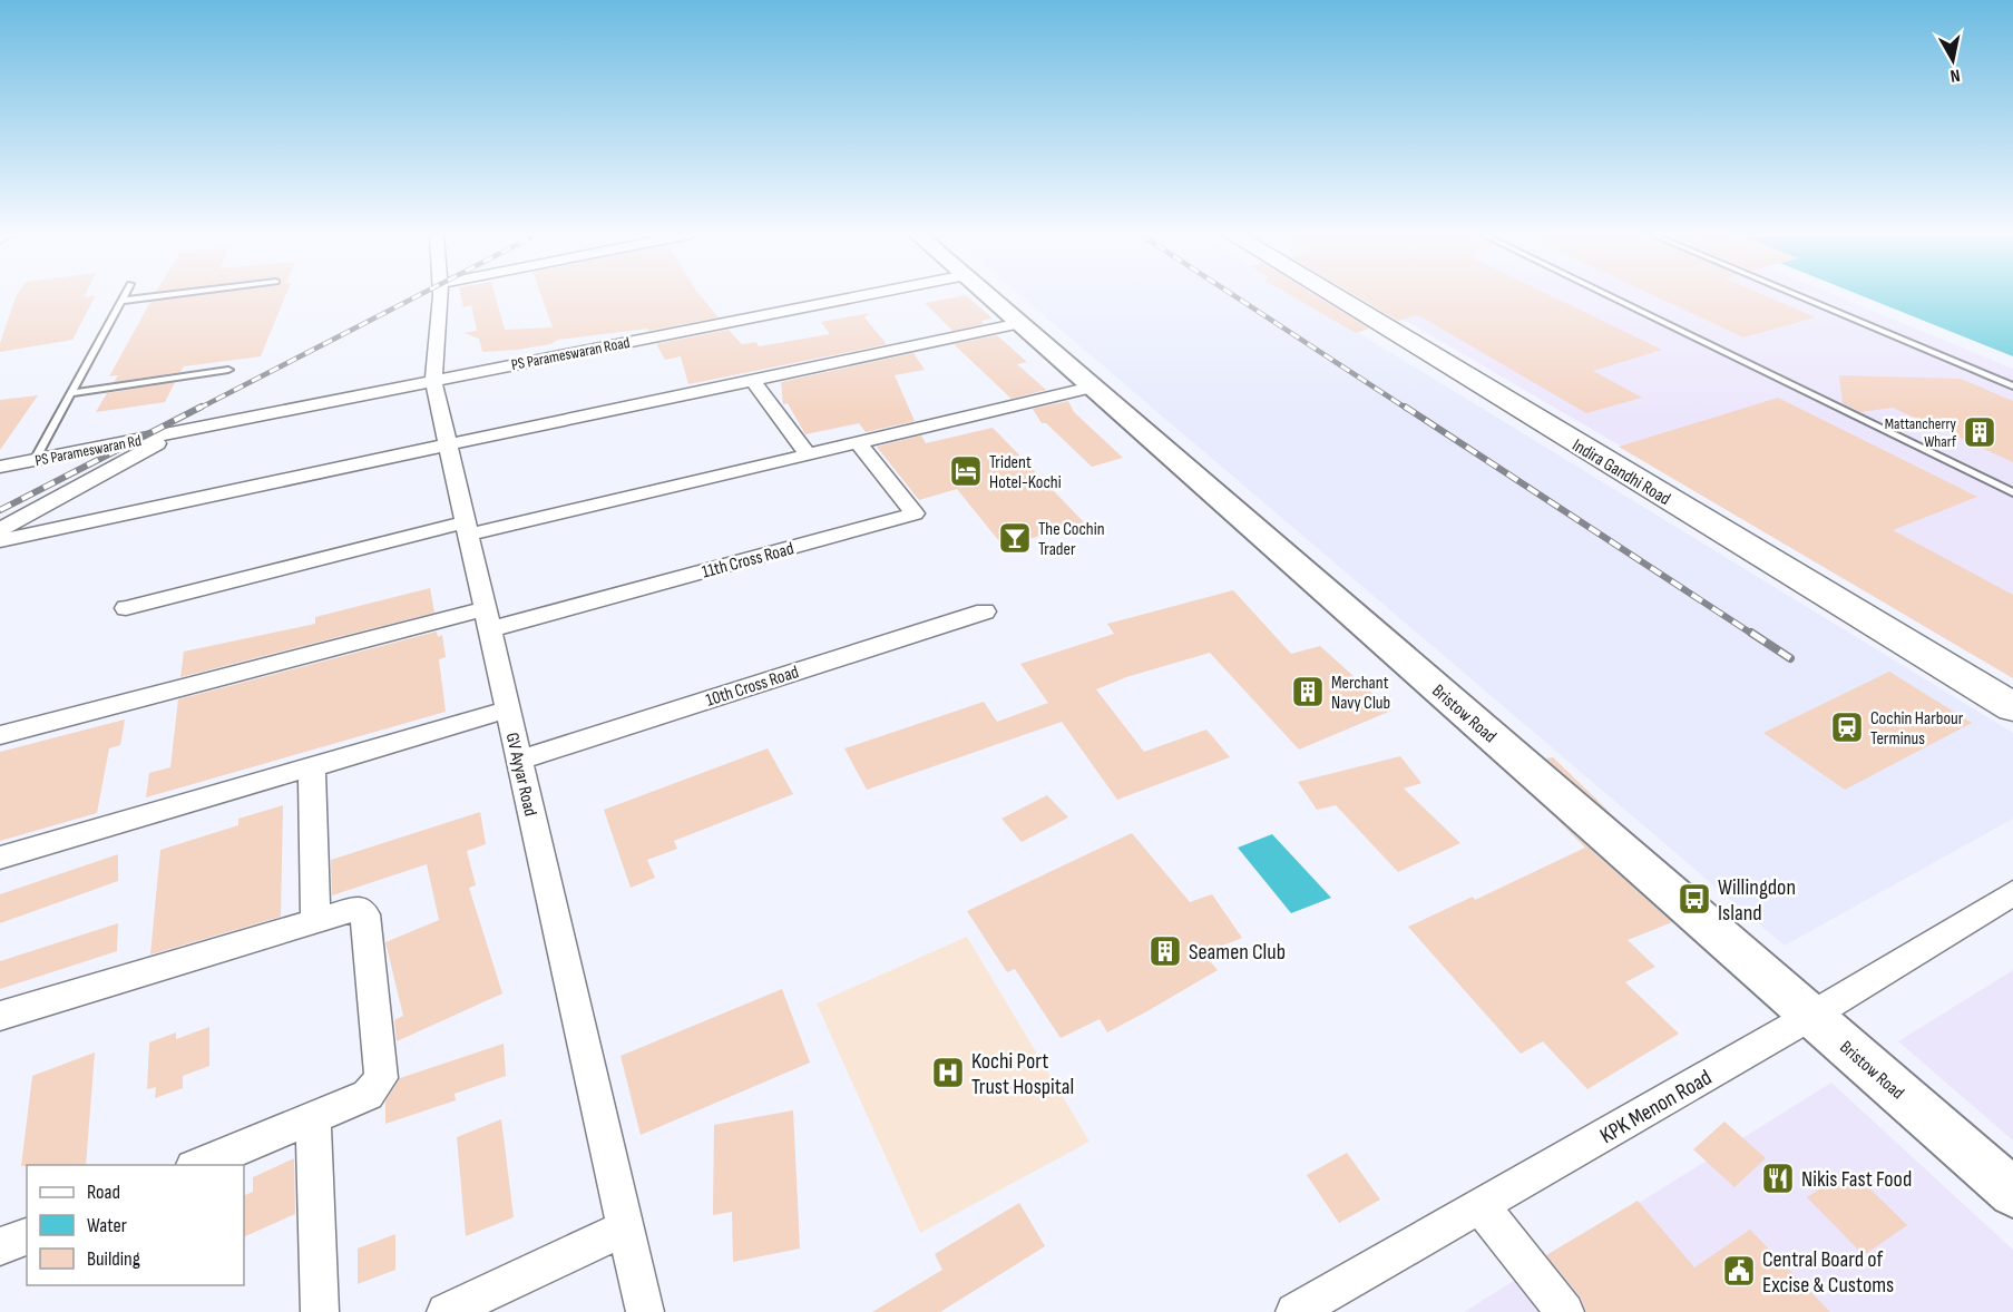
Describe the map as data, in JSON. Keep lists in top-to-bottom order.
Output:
{
  "streets": {
    "highway": ["Indira Gandhi Road"],
    "street": [
      "PS Parameswaran Road",
      "PS Parameswaran Rd",
      "11th Cross Road",
      "10th Cross Road",
      "Bristow Road",
      "GV Ayyar Road",
      "KPK Menon Road"
    ]
  },
  "crossings": [
    ["PS Parameswaran Road", "PS Parameswaran Rd"],
    ["PS Parameswaran Road", "GV Ayyar Road"],
    ["11th Cross Road", "GV Ayyar Road"],
    ["10th Cross Road", "GV Ayyar Road"],
    ["Bristow Road", "KPK Menon Road"]
  ],
  "places": {
    "building": ["Mattancherry Wharf", "Merchant Navy Club", "Seamen Club"],
    "hotel": ["Trident Hotel-Kochi"],
    "bar": ["The Cochin Trader"],
    "station": ["Cochin Harbour Terminus"],
    "bus stop": ["Willingdon Island"],
    "hospital": ["Kochi Port Trust Hospital"],
    "restaurant": ["Nikis Fast Food"],
    "public building": ["Central Board of Excise & Customs"]
  },
  "legend": ["Road", "Water", "Building"],
  "north": "bottom"
}
